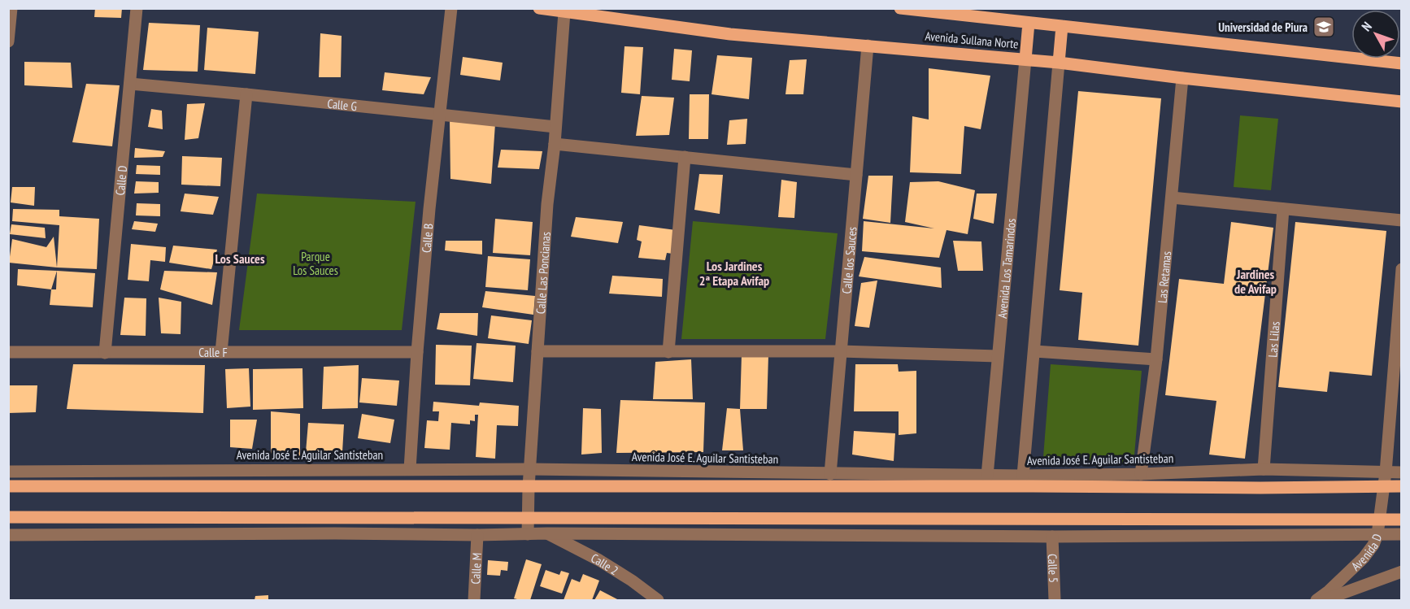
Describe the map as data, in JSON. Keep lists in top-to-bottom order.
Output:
{
  "streets": {
    "main road": ["Avenida Sullana Norte"],
    "street": [
      "Calle G",
      "Calle D",
      "Calle B",
      "Calle los Sauces",
      "Avenida Los Tamarindos",
      "Calle Las Poncianas",
      "Las Retamas",
      "Las Lilas",
      "Calle F",
      "Avenida José E. Aguilar Santisteban",
      "Avenida D",
      "Calle 2",
      "Calle M",
      "Calle 5"
    ]
  },
  "crossings": [
    ["Avenida Sullana Norte", "Calle los Sauces"],
    ["Avenida Sullana Norte", "Avenida Los Tamarindos"],
    ["Avenida Sullana Norte", "Calle Las Poncianas"],
    ["Avenida Sullana Norte", "Las Retamas"],
    ["Calle G", "Calle D"],
    ["Calle G", "Calle B"],
    ["Calle G", "Calle Las Poncianas"],
    ["Calle D", "Calle F"],
    ["Calle B", "Calle F"],
    ["Calle B", "Avenida José E. Aguilar Santisteban"],
    ["Calle los Sauces", "Avenida José E. Aguilar Santisteban"],
    ["Avenida Los Tamarindos", "Avenida José E. Aguilar Santisteban"],
    ["Calle Las Poncianas", "Avenida José E. Aguilar Santisteban"],
    ["Las Retamas", "Avenida José E. Aguilar Santisteban"],
    ["Las Lilas", "Avenida José E. Aguilar Santisteban"],
    ["Avenida José E. Aguilar Santisteban", "Avenida D"]
  ],
  "districts": ["Los Sauces", "Los Jardines 2ª Etapa Avifap", "Jardines de Avifap"],
  "parks": ["Parque Los Sauces"],
  "places": {
    "school or university": ["Universidad de Piura"]
  },
  "north": "top left"
}
